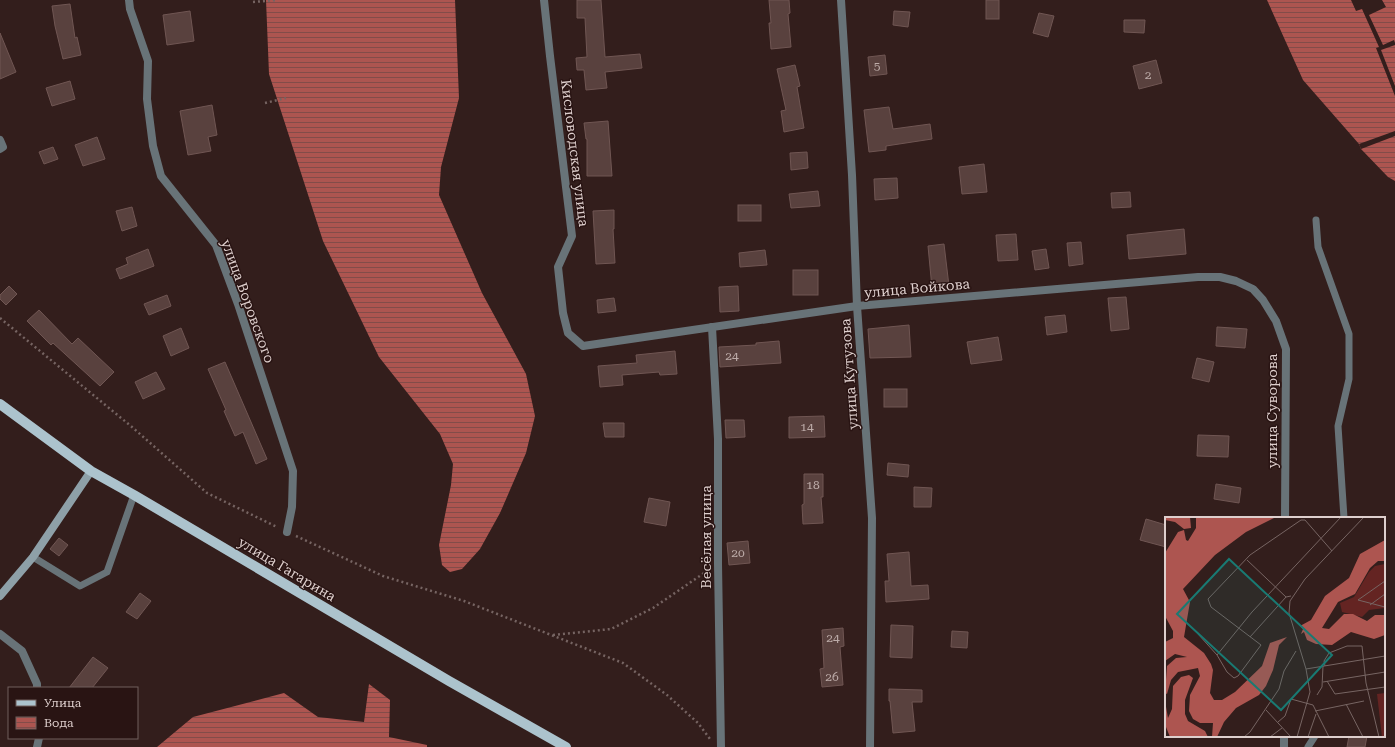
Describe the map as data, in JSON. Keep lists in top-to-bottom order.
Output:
{
  "streets": {
    "main road": ["улица Гагарина"],
    "street": [
      "Кисловодская улица",
      "улица Войкова",
      "улица Воровского",
      "улица Кутузова",
      "улица Суворова",
      "Весёлая улица"
    ]
  },
  "crossings": [
    ["Кисловодская улица", "улица Войкова"],
    ["улица Войкова", "улица Кутузова"],
    ["улица Войкова", "улица Суворова"],
    ["улица Войкова", "Весёлая улица"]
  ],
  "house_numbers": [
    "5",
    "2",
    "24",
    "14",
    "18",
    "20",
    "24",
    "26"
  ],
  "legend": ["Улица", "Вода"]
}
